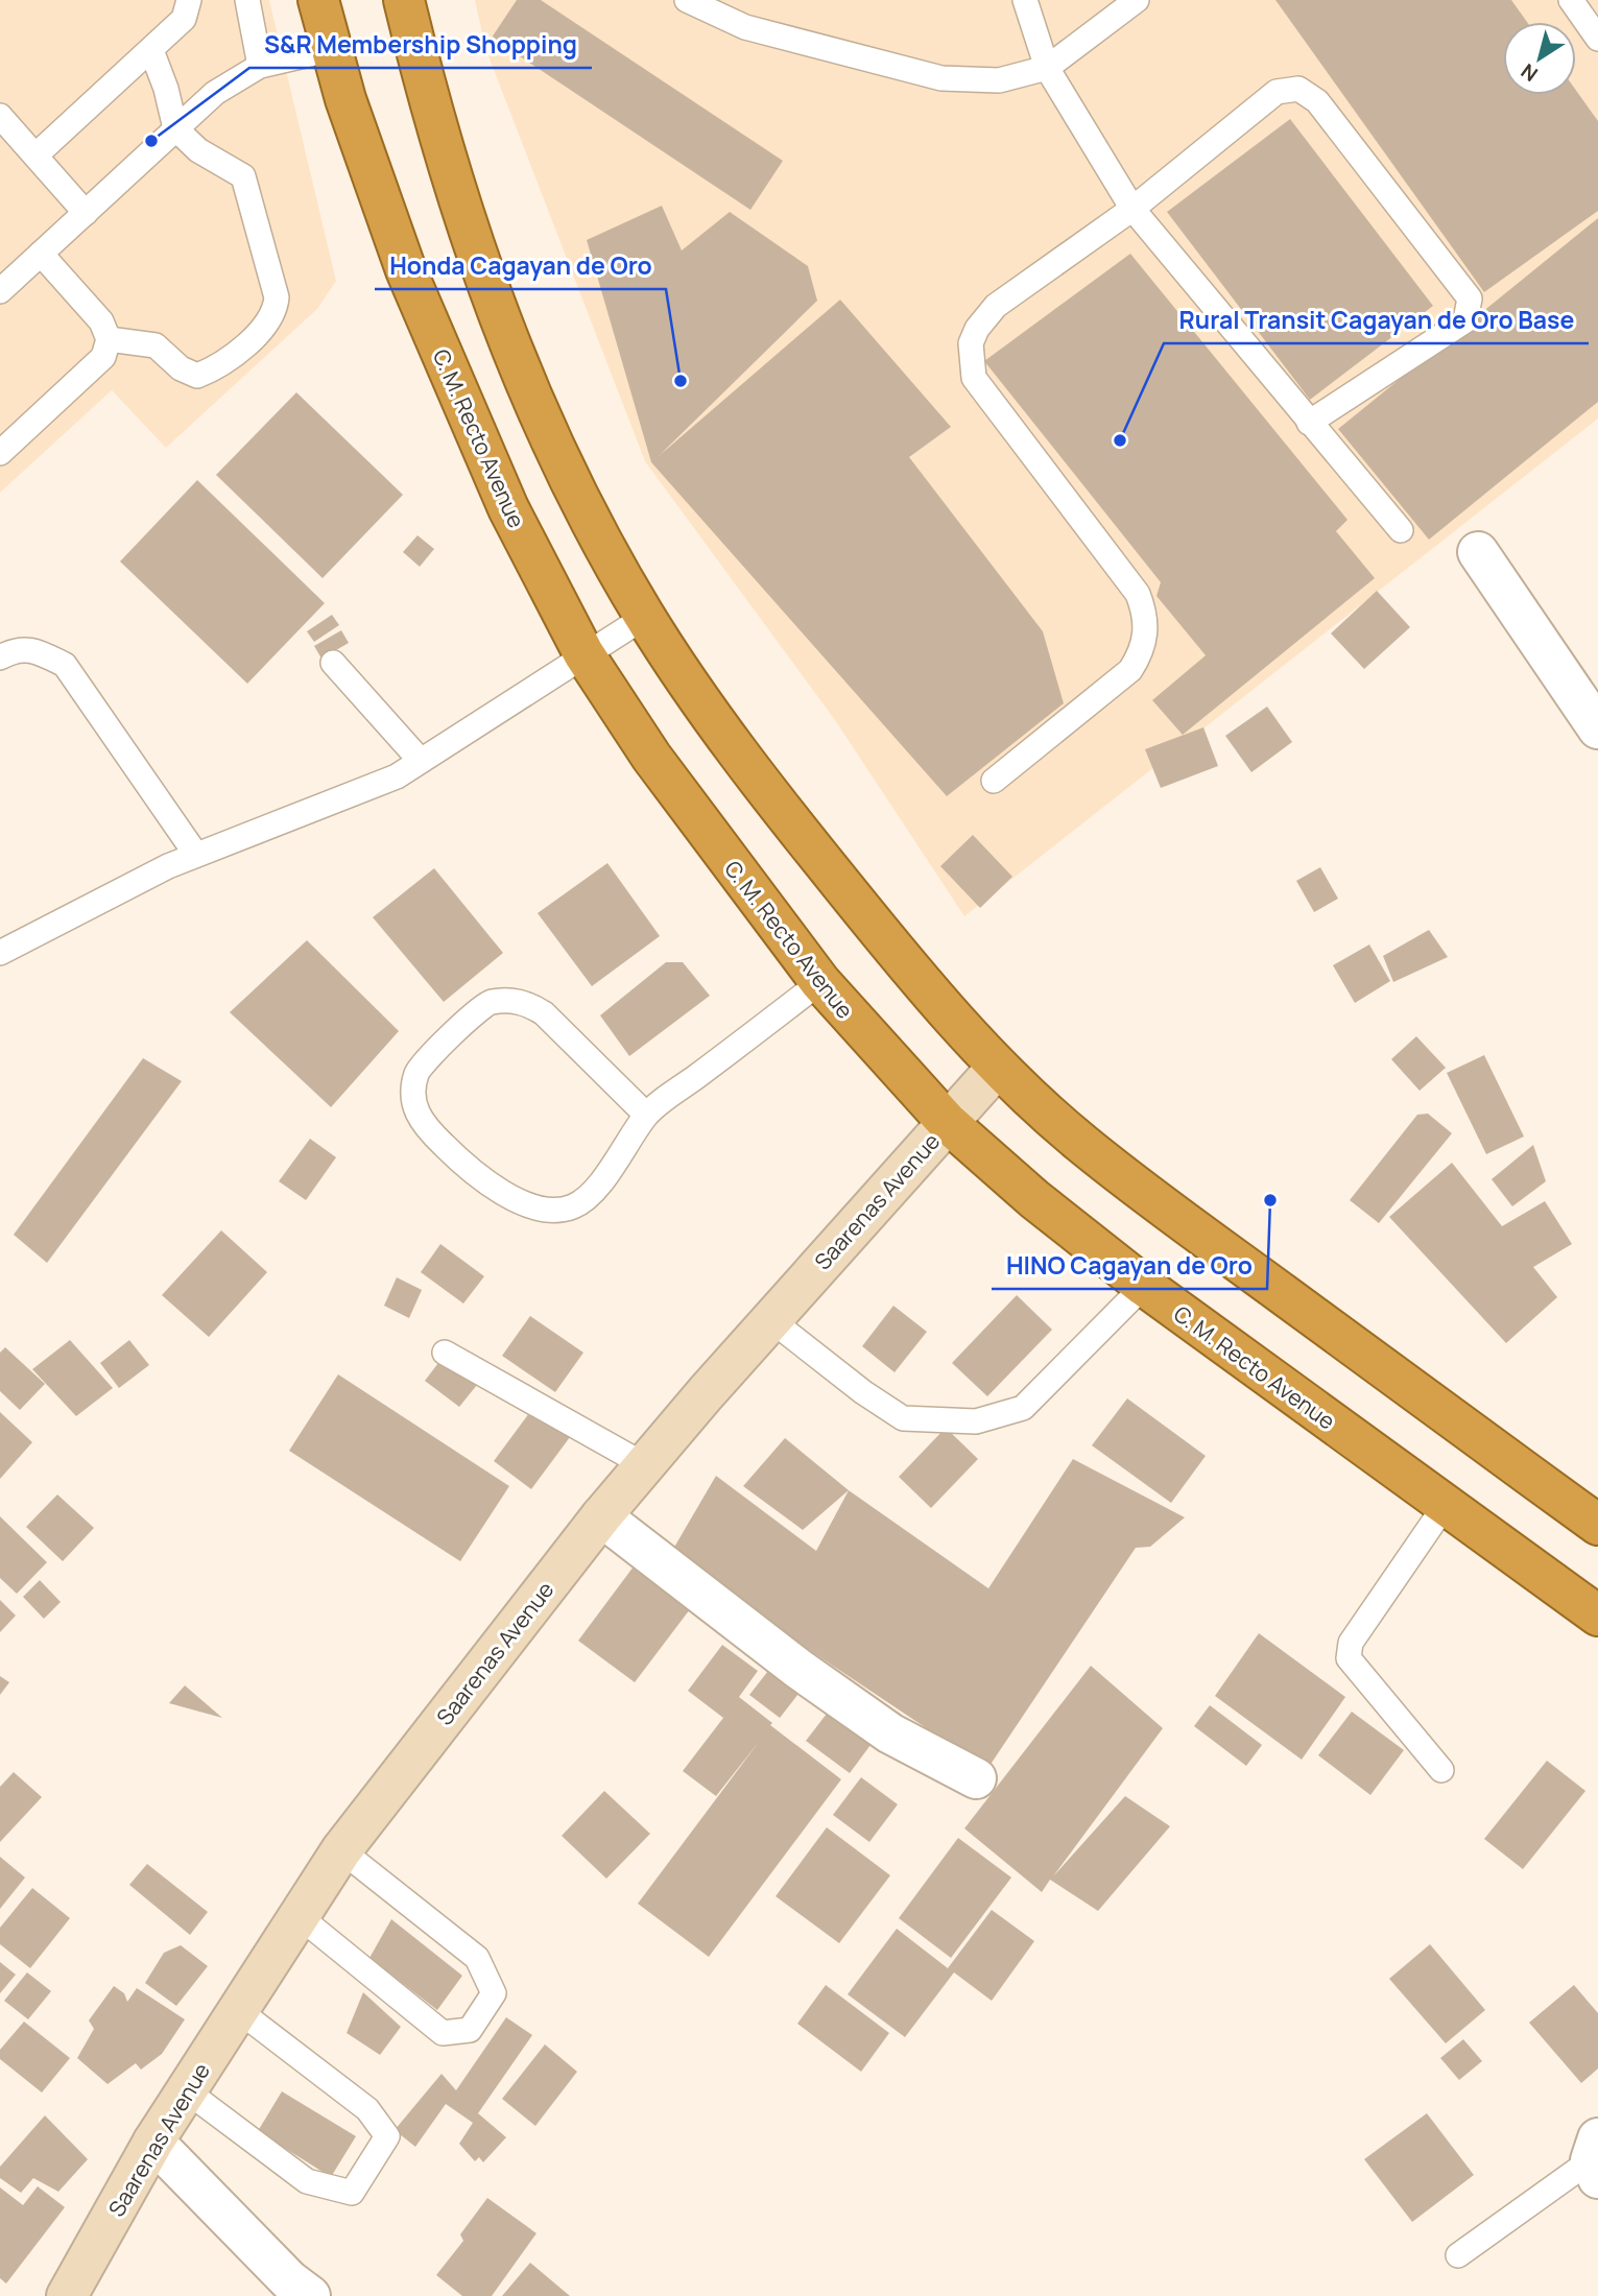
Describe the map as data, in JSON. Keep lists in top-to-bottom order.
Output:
{
  "streets": {
    "highway": ["C. M. Recto Avenue"],
    "main road": ["Saarenas Avenue"]
  },
  "crossings": [
    ["C. M. Recto Avenue", "Saarenas Avenue"]
  ],
  "places": [
    "S&R Membership Shopping",
    "Honda Cagayan de Oro",
    "Rural Transit Cagayan de Oro Base",
    "HINO Cagayan de Oro"
  ],
  "north": "bottom left"
}
